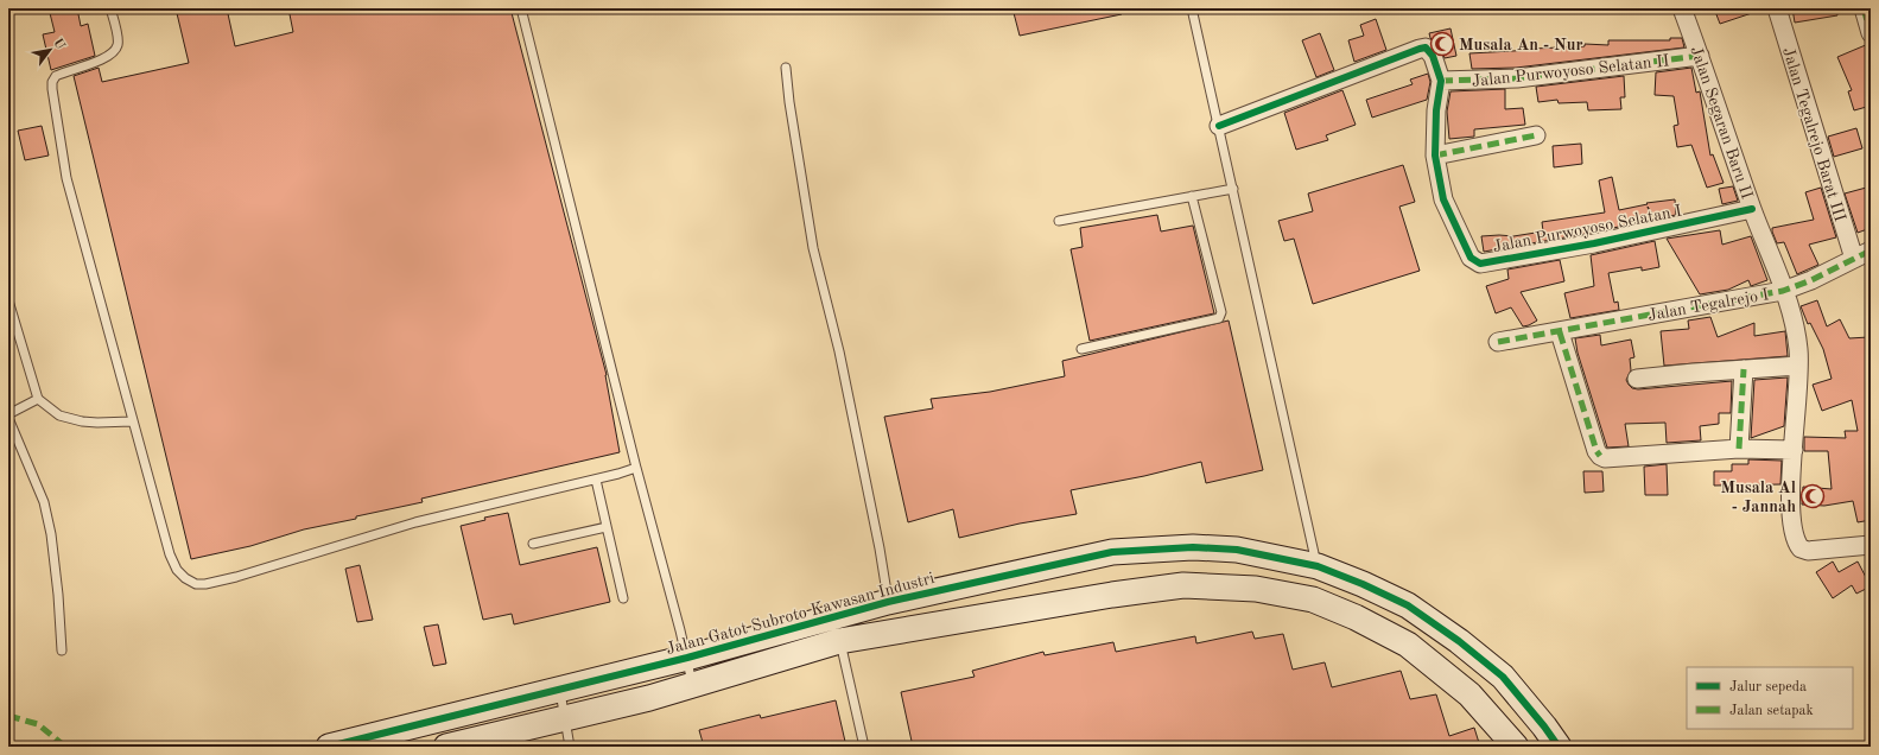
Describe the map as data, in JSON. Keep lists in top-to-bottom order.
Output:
{
  "streets": {
    "street": [
      "Jalan Purwoyoso Selatan II",
      "Jalan Segaran Baru II",
      "Jalan Tegalrejo Barat III",
      "Jalan Purwoyoso Selatan I",
      "Jalan Tegalrejo I",
      "Jalan Gatot Subroto Kawasan Industri"
    ]
  },
  "crossings": [
    ["Jalan Purwoyoso Selatan II", "Jalan Segaran Baru II"],
    ["Jalan Purwoyoso Selatan II", "Jalan Purwoyoso Selatan I"],
    ["Jalan Segaran Baru II", "Jalan Purwoyoso Selatan I"],
    ["Jalan Segaran Baru II", "Jalan Tegalrejo I"]
  ],
  "places": {
    "mosque": ["Musala An - Nur", "Musala Al - Jannah"]
  },
  "legend": ["Jalur sepeda", "Jalan setapak"],
  "north": "top right"
}
